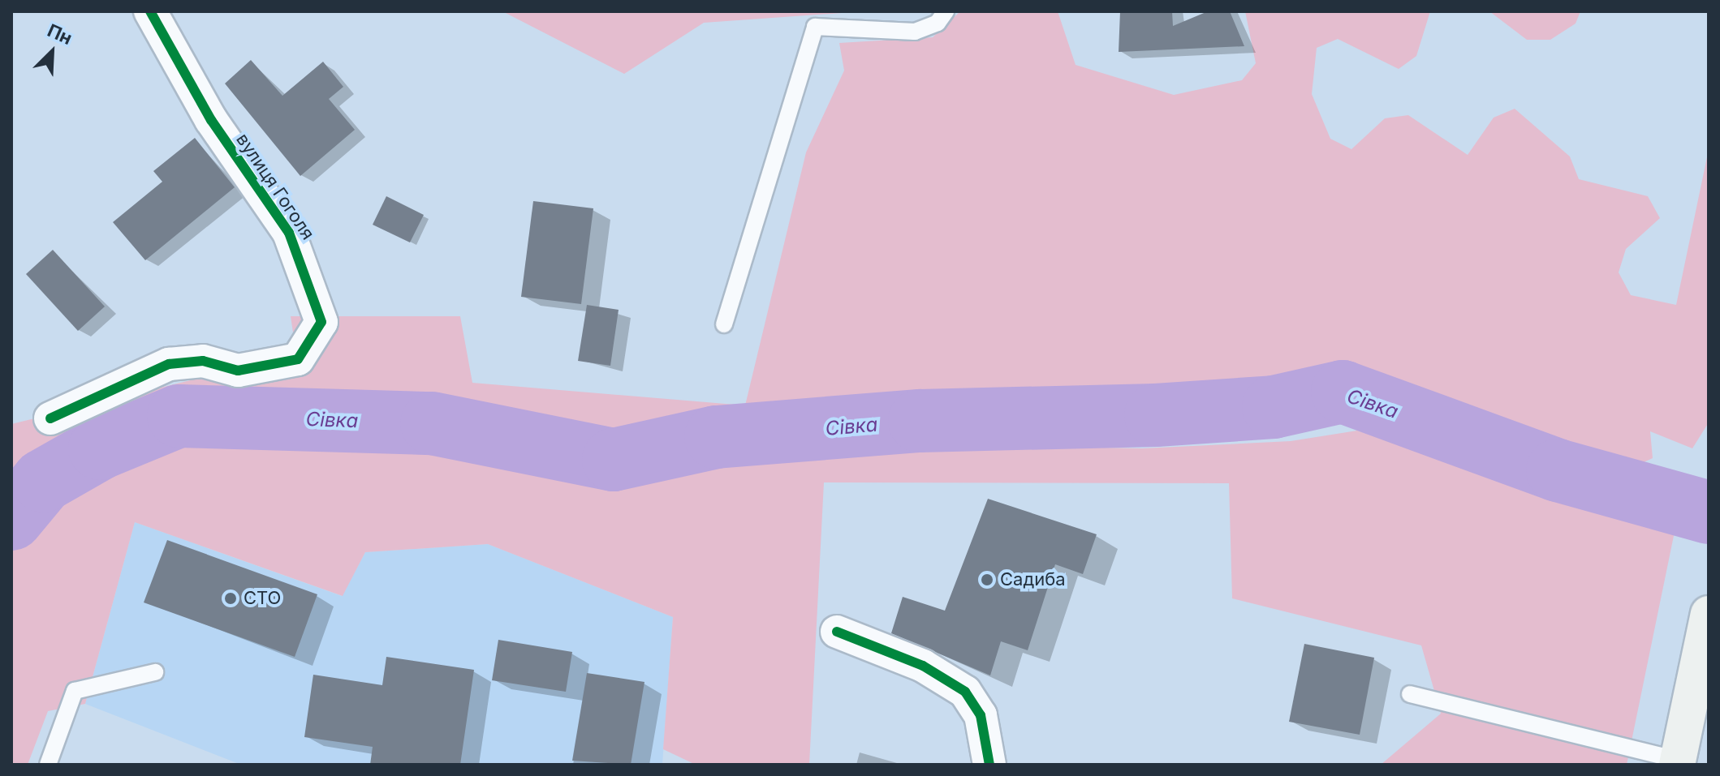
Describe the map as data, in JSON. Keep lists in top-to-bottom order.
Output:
{
  "streets": {
    "street": ["вулиця Гоголя"]
  },
  "water": ["Сівка"],
  "places": ["Садиба", "СТО"],
  "north": "top right"
}
